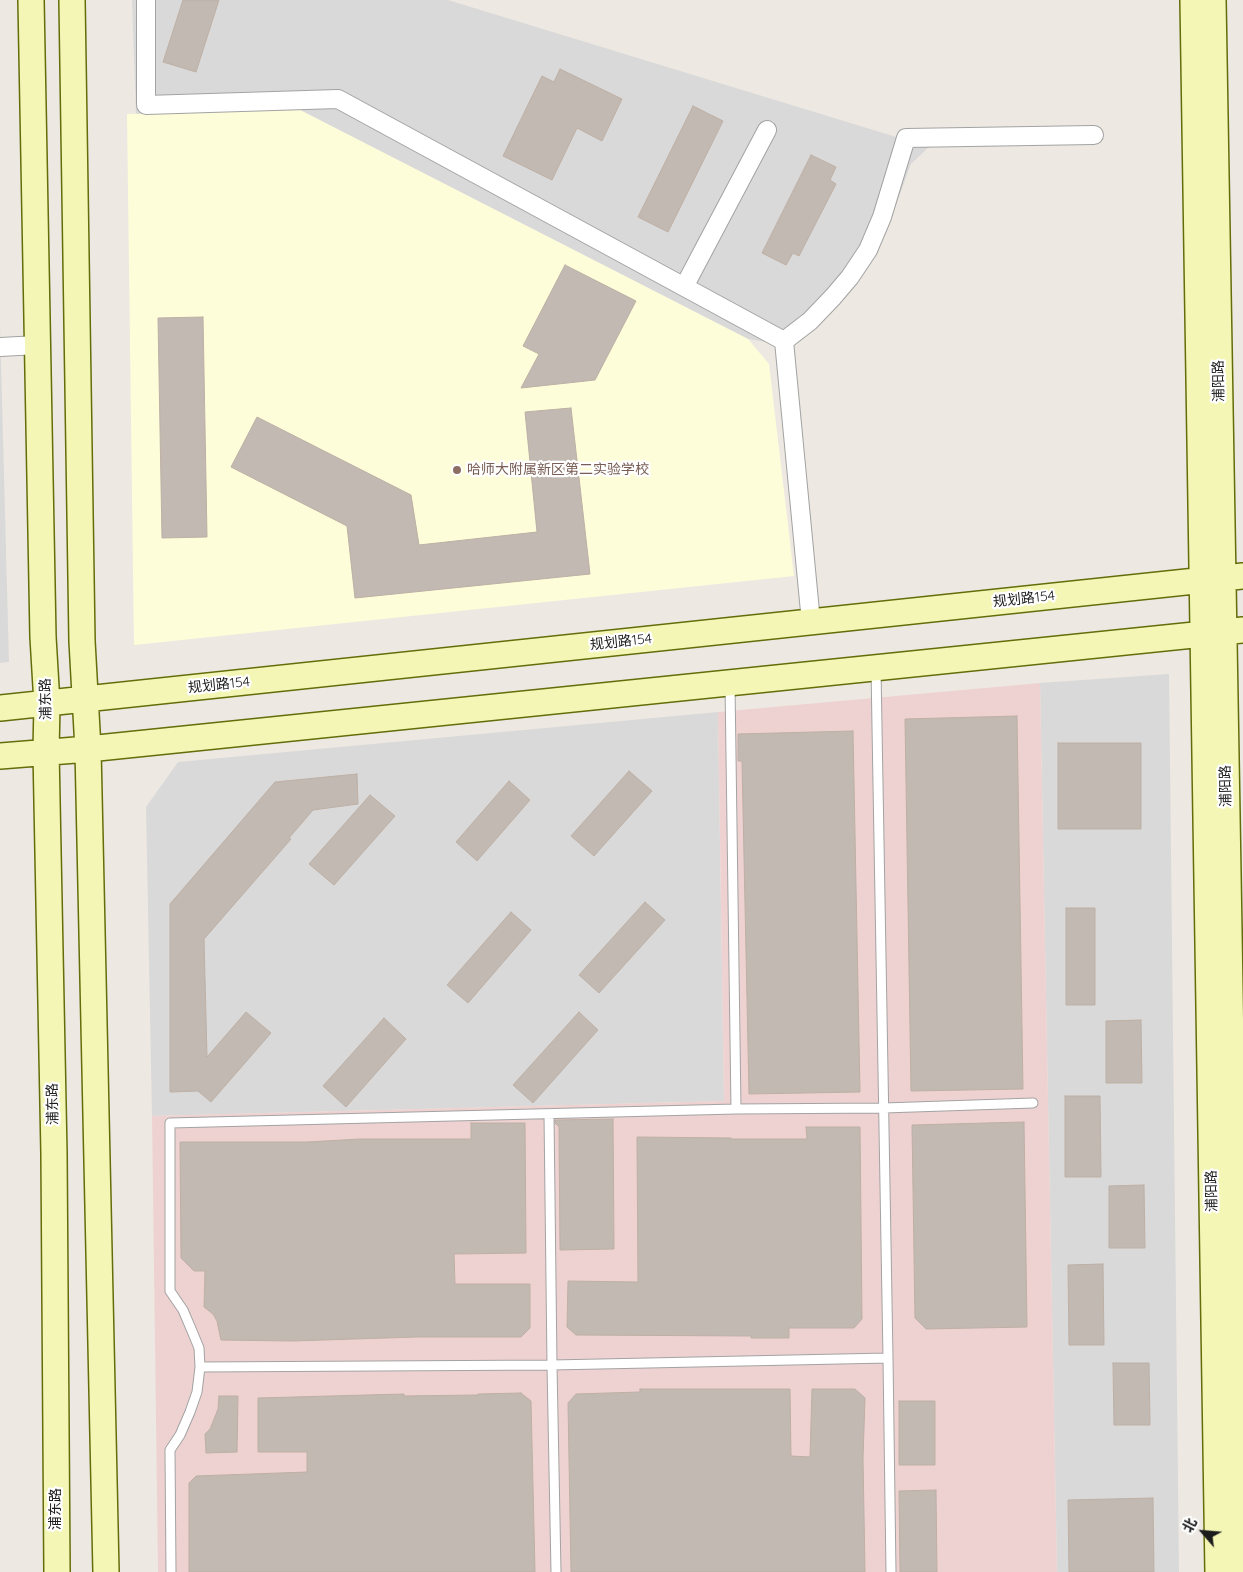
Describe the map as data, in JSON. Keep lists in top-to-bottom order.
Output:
{
  "streets": {
    "main road": ["浦阳路", "规划路154", "浦东路"]
  },
  "crossings": [
    ["浦阳路", "规划路154"],
    ["规划路154", "浦东路"]
  ],
  "places": ["哈师大附属新区第二实验学校"],
  "north": "top left"
}
